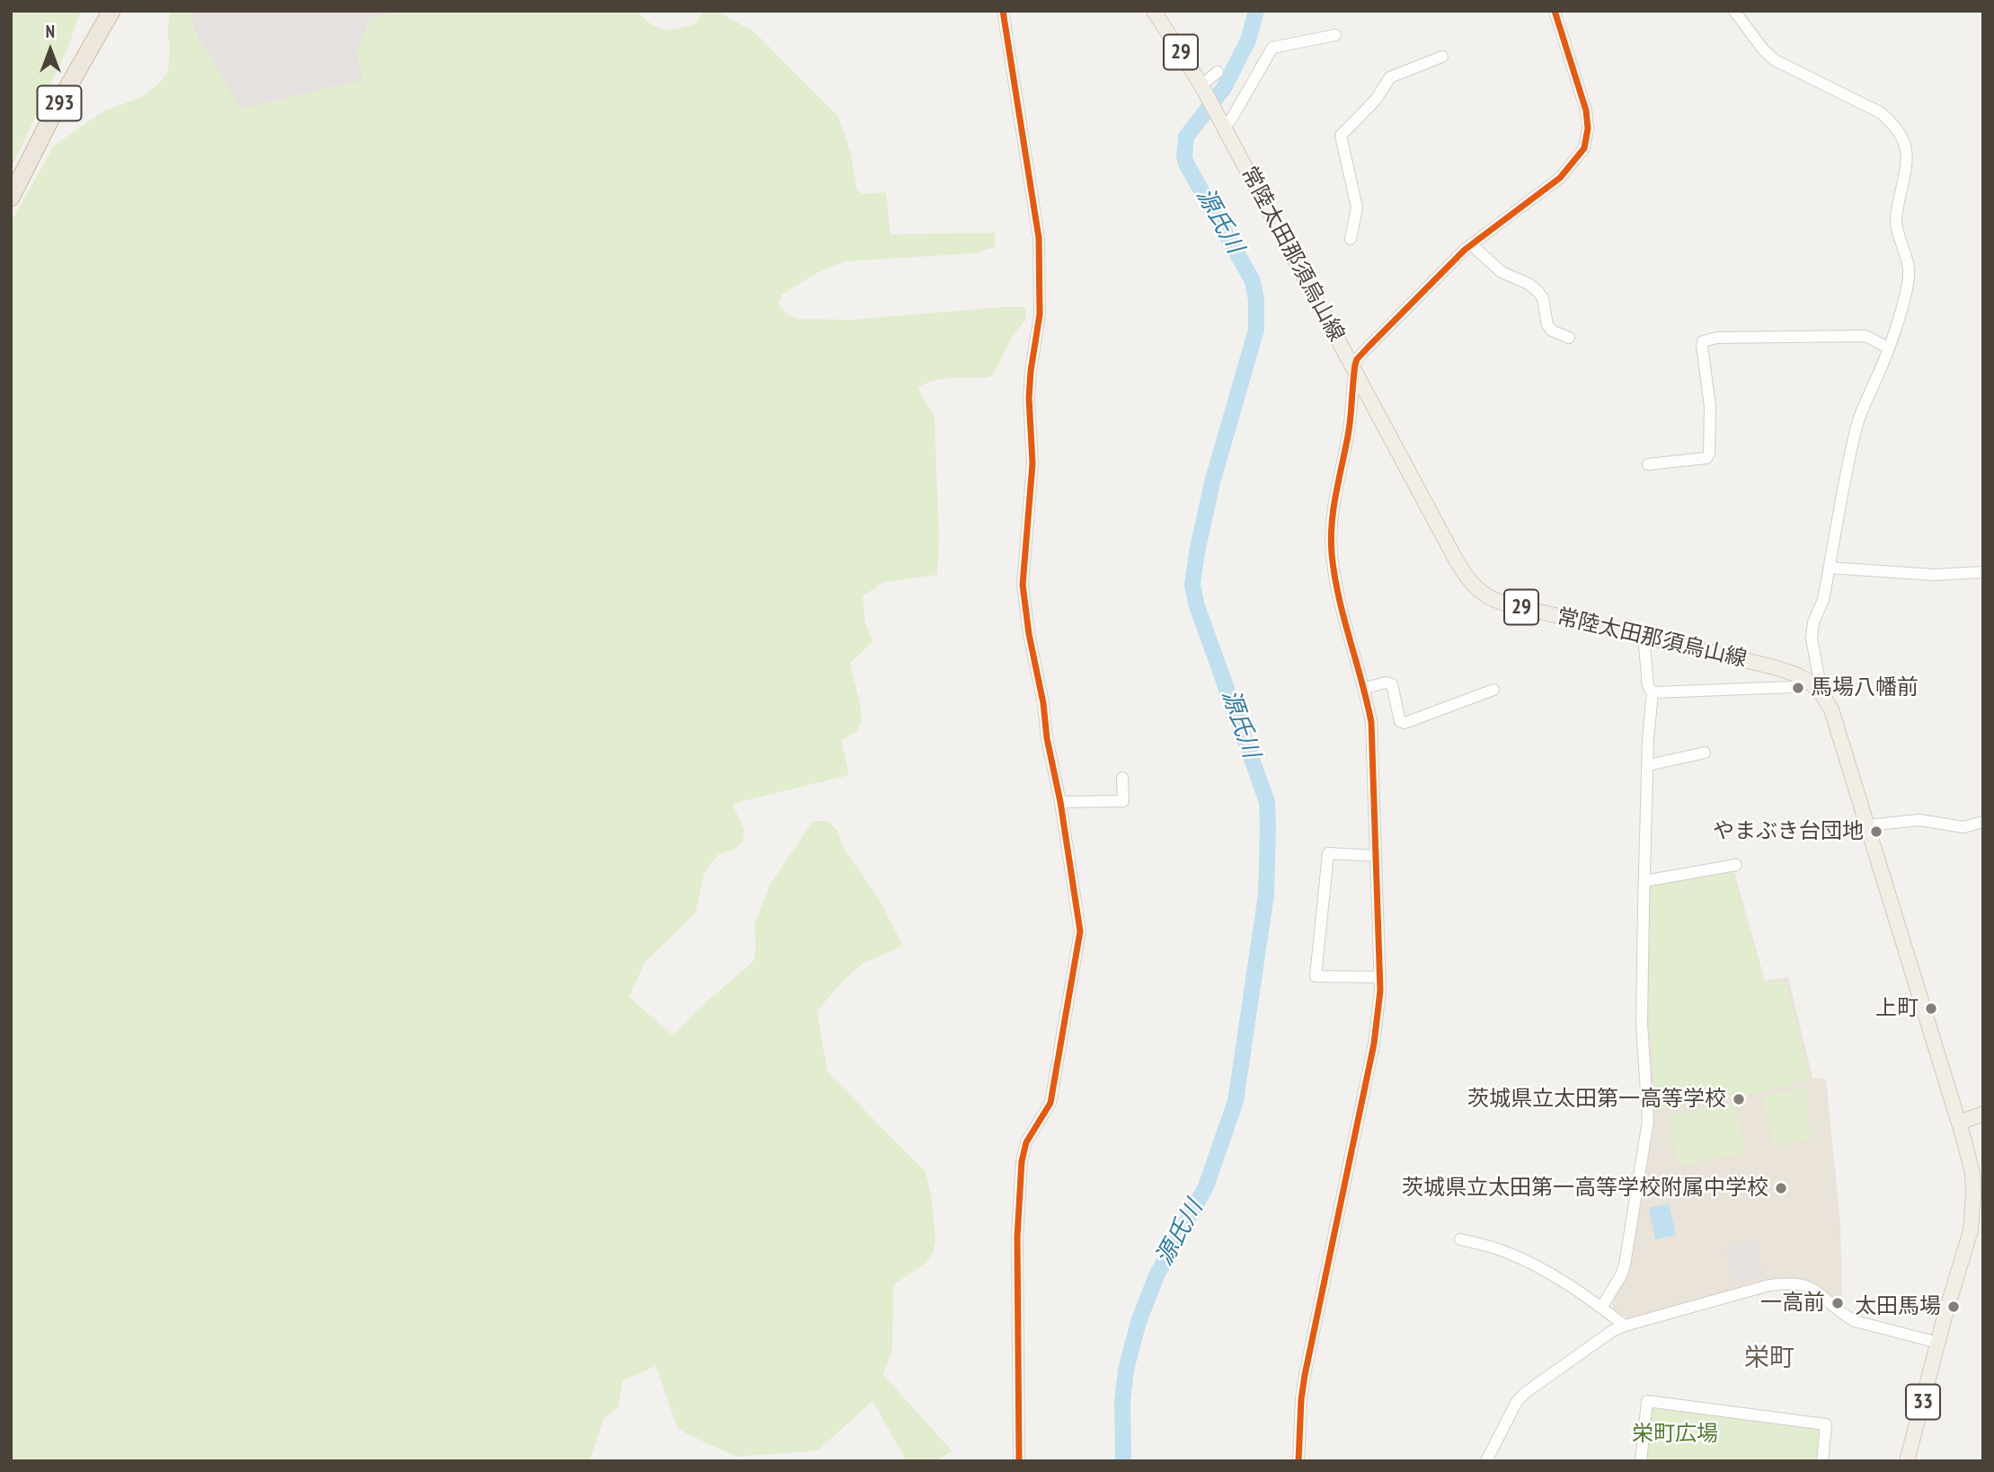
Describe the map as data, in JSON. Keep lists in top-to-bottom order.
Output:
{
  "streets": {
    "highway": ["293"],
    "main road": ["29", "常陸太田那須烏山線", "33"]
  },
  "districts": ["栄町"],
  "water": ["源氏川"],
  "parks": ["栄町広場"],
  "places": [
    "馬場八幡前",
    "やまぶき台団地",
    "上町",
    "茨城県立太田第一高等学校",
    "茨城県立太田第一高等学校附属中学校",
    "一高前",
    "太田馬場"
  ],
  "north": "top"
}
